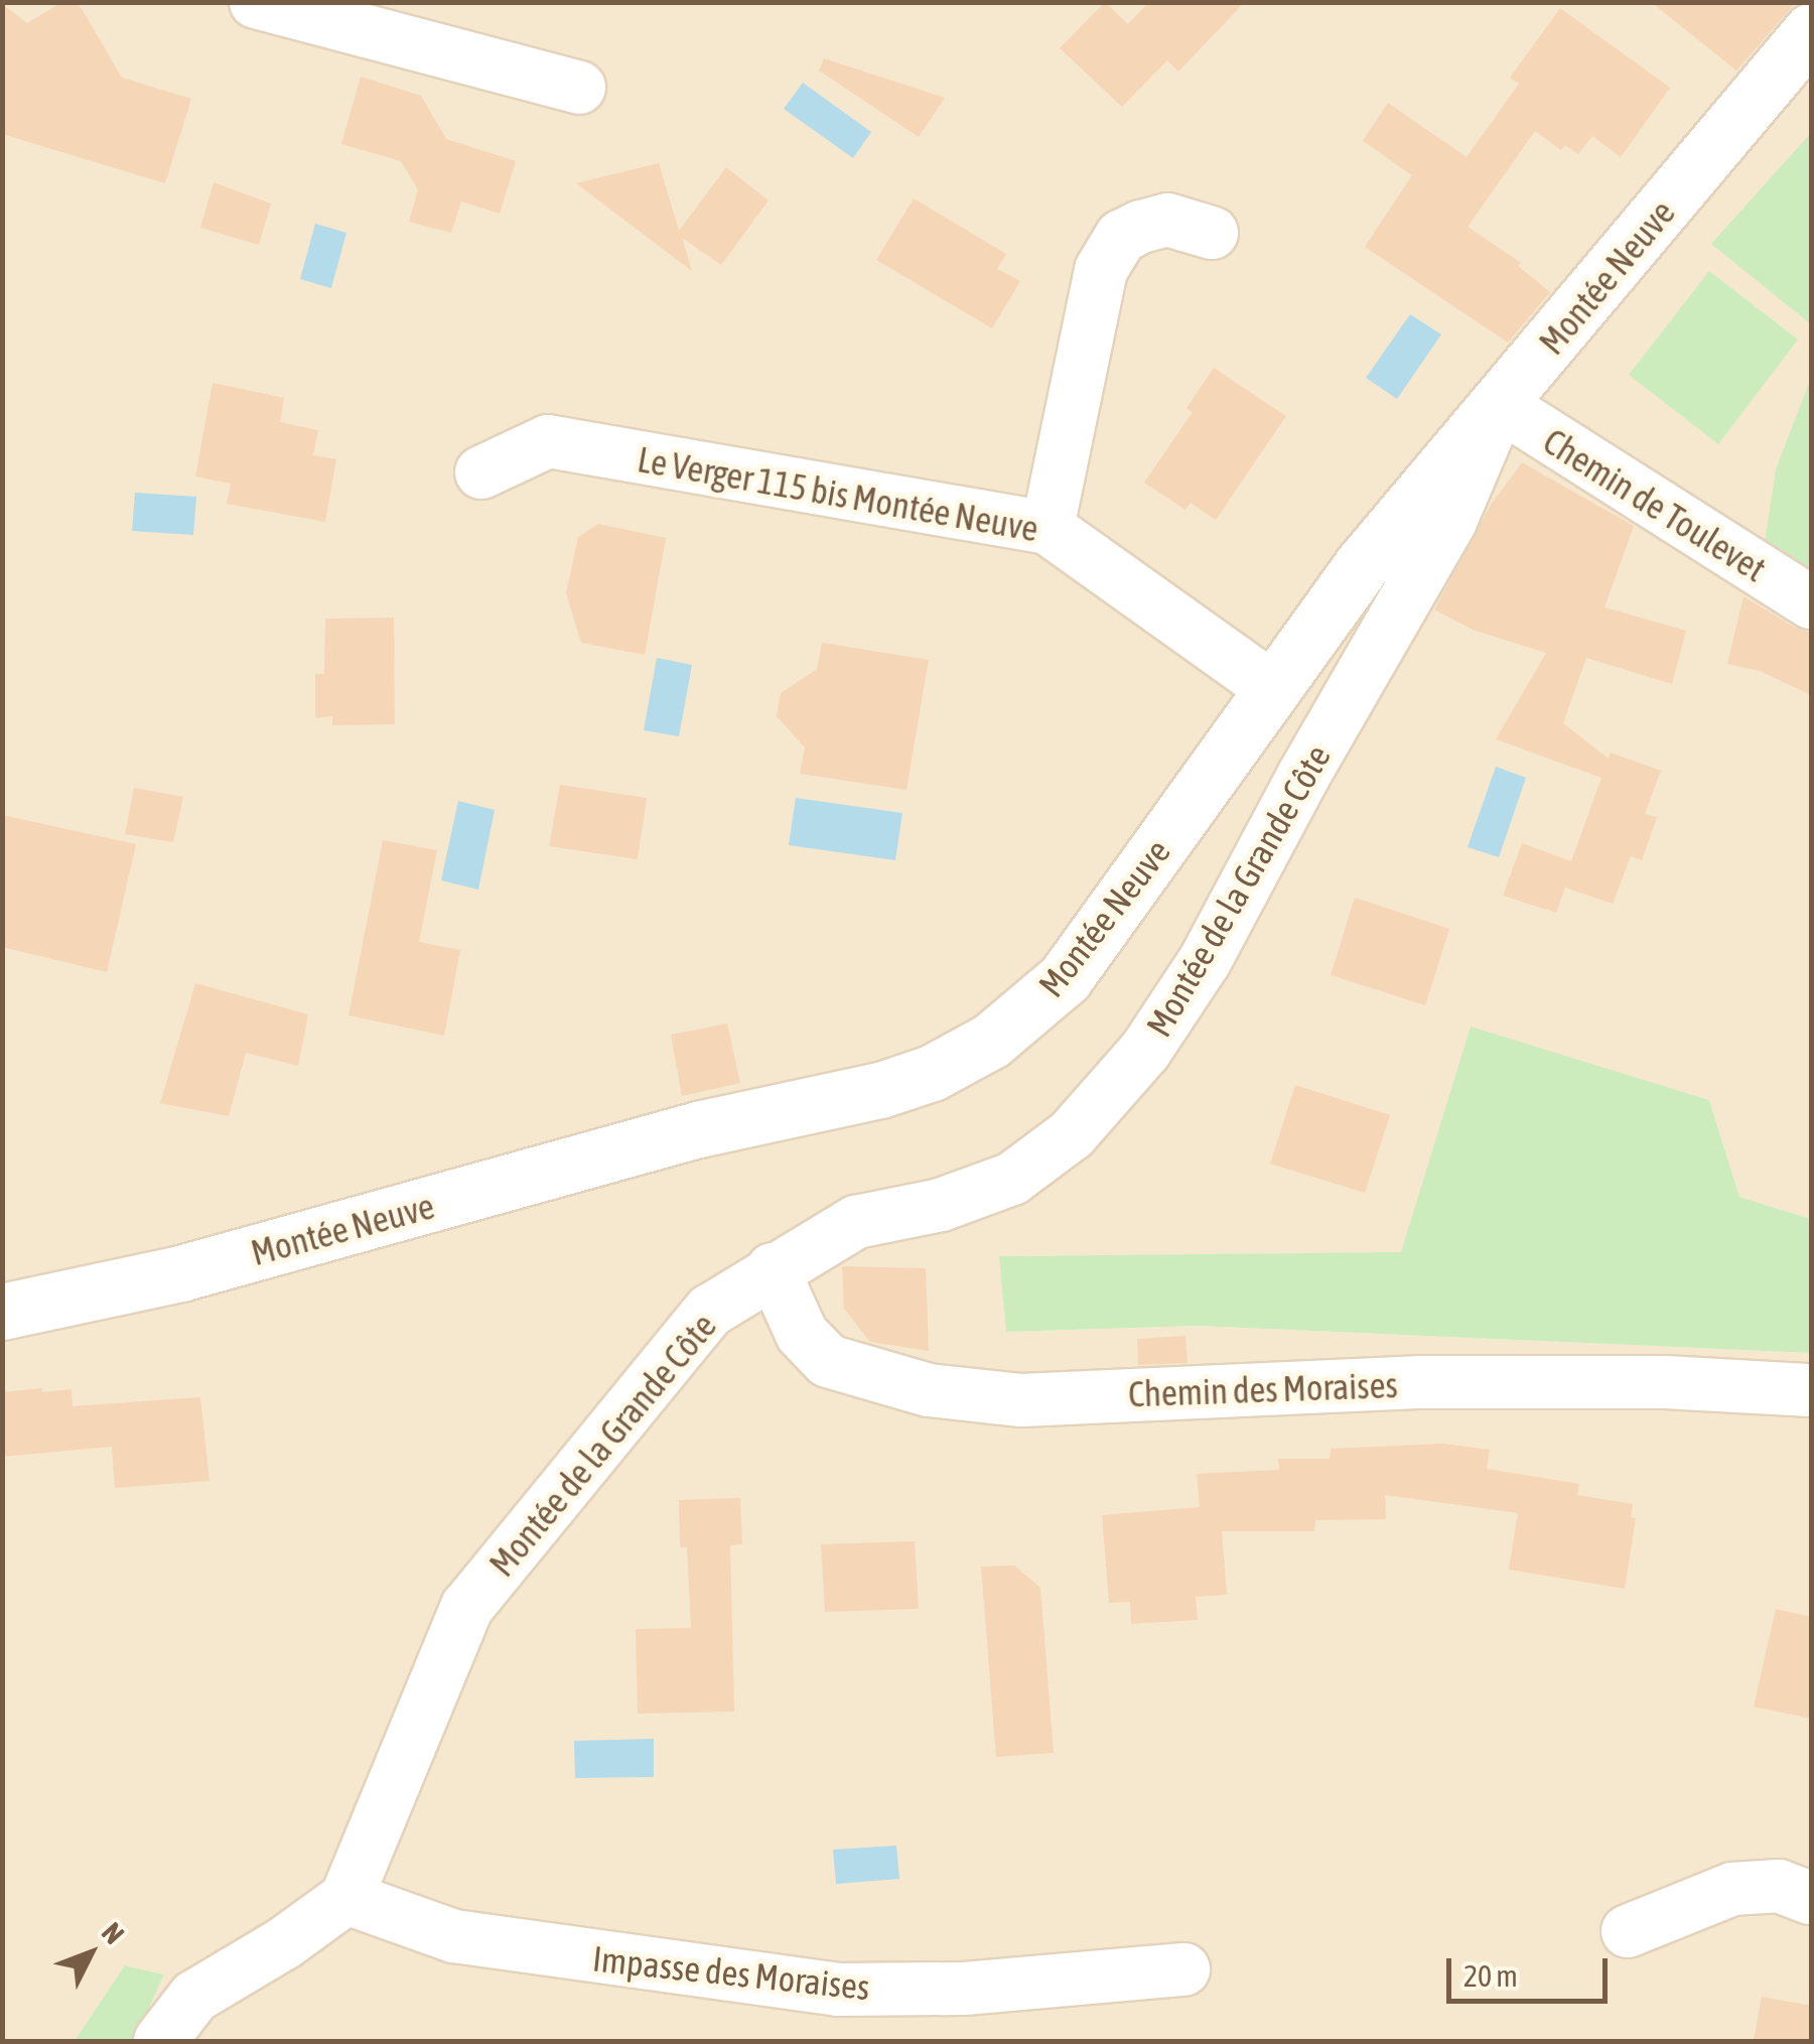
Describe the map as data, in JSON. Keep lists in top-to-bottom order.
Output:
{
  "streets": {
    "street": [
      "Montée Neuve",
      "Le Verger 115 bis Montée Neuve",
      "Chemin de Toulevet",
      "Montée de la Grande Côte",
      "Chemin des Moraises",
      "Impasse des Moraises"
    ]
  },
  "crossings": [
    ["Montée Neuve", "Le Verger 115 bis Montée Neuve"],
    ["Montée Neuve", "Chemin de Toulevet"],
    ["Montée Neuve", "Montée de la Grande Côte"],
    ["Chemin de Toulevet", "Montée de la Grande Côte"],
    ["Montée de la Grande Côte", "Chemin des Moraises"],
    ["Montée de la Grande Côte", "Impasse des Moraises"]
  ],
  "scale_bar": "20 m",
  "north": "top right"
}
